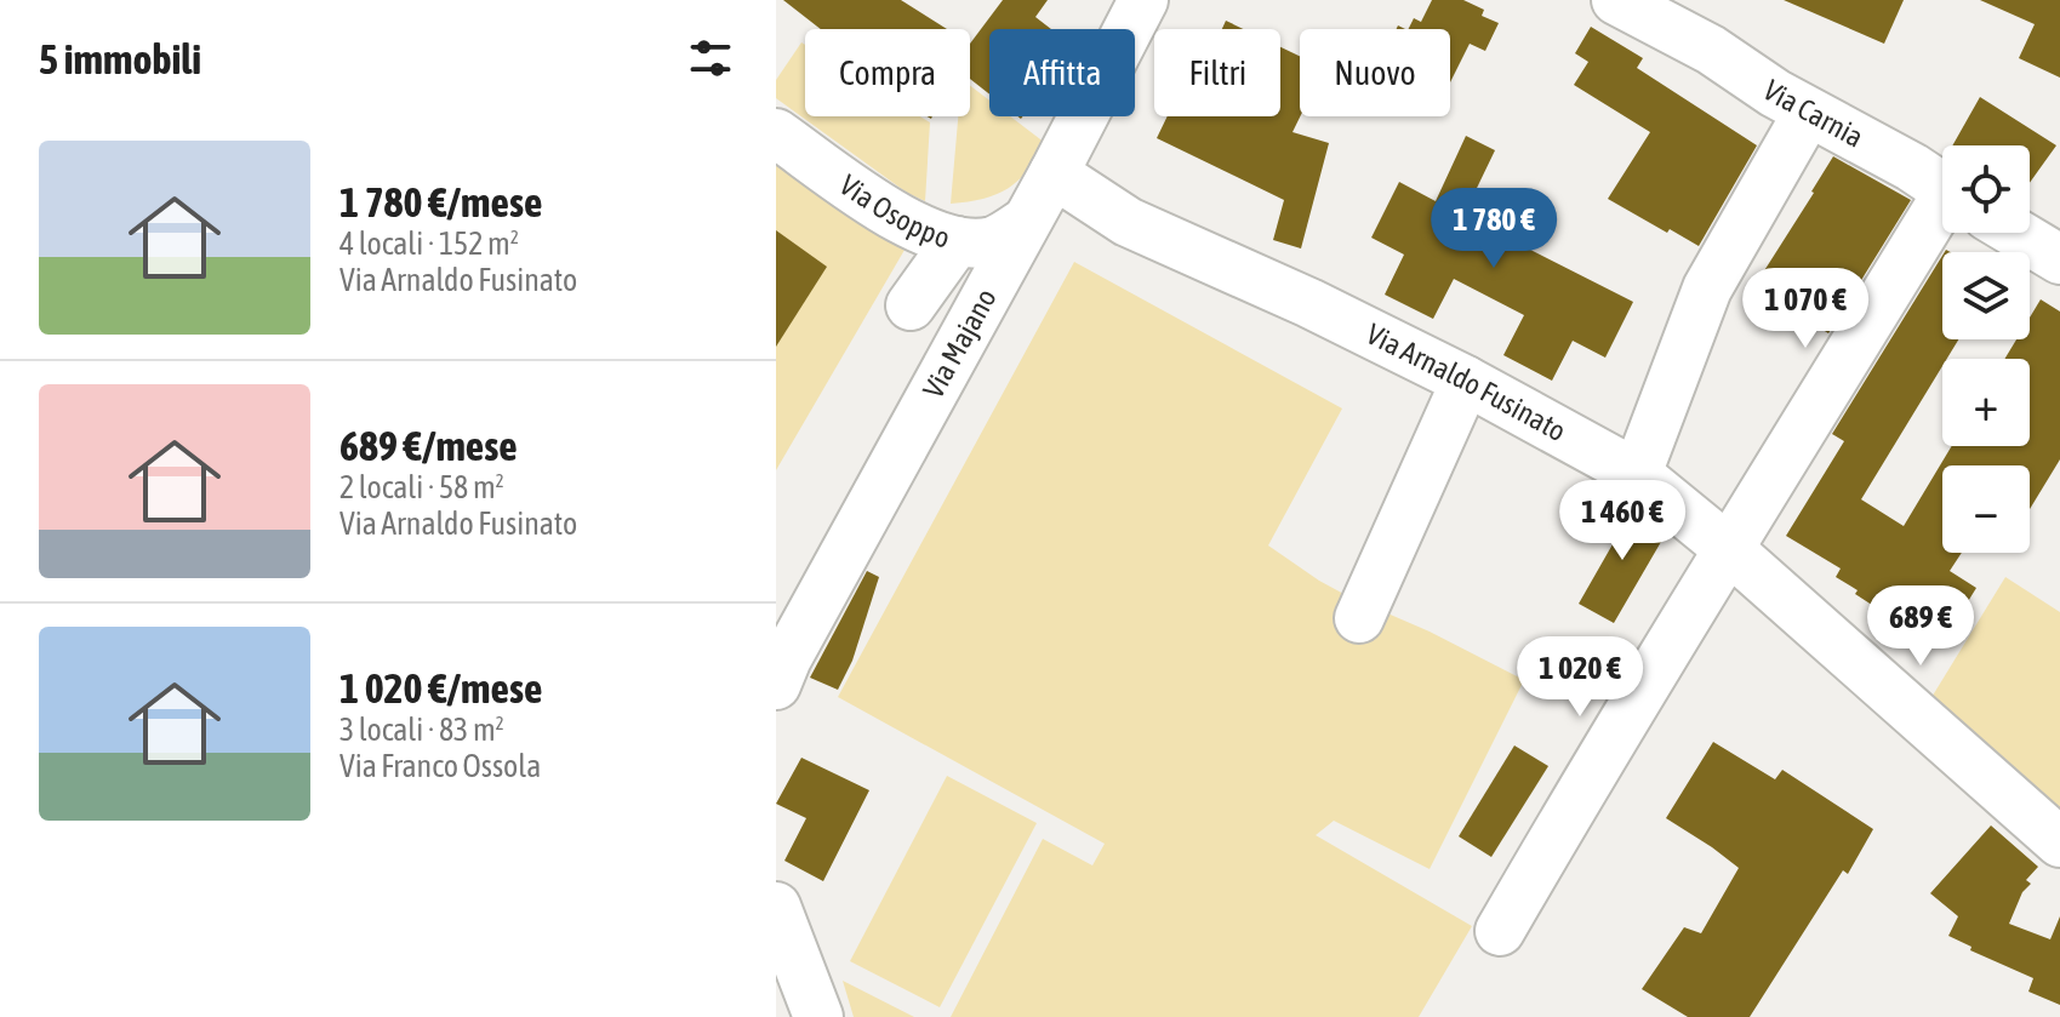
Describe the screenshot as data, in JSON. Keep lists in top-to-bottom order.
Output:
{
  "streets": {
    "street": [
      "Via Carnia",
      "Via Osoppo",
      "Via Majano",
      "Via Arnaldo Fusinato"
    ]
  },
  "crossings": [
    ["Via Osoppo", "Via Majano"],
    ["Via Majano", "Via Arnaldo Fusinato"]
  ],
  "page": {
    "heading": "5 immobili",
    "chip": [
      "Compra",
      "Affitta",
      "Filtri",
      "Nuovo"
    ],
    "list": [
      {
        "name": "1 780 €/mese",
        "note": "4 locali · 152 m² · Via Arnaldo Fusinato"
      },
      {
        "name": "689 €/mese",
        "note": "2 locali · 58 m² · Via Arnaldo Fusinato"
      },
      {
        "name": "1 020 €/mese",
        "note": "3 locali · 83 m² · Via Franco Ossola"
      }
    ],
    "map_buttons": ["+", "−"],
    "price": [
      "1 780 €",
      "1 070 €",
      "1 460 €",
      "689 €",
      "1 020 €"
    ]
  }
}
